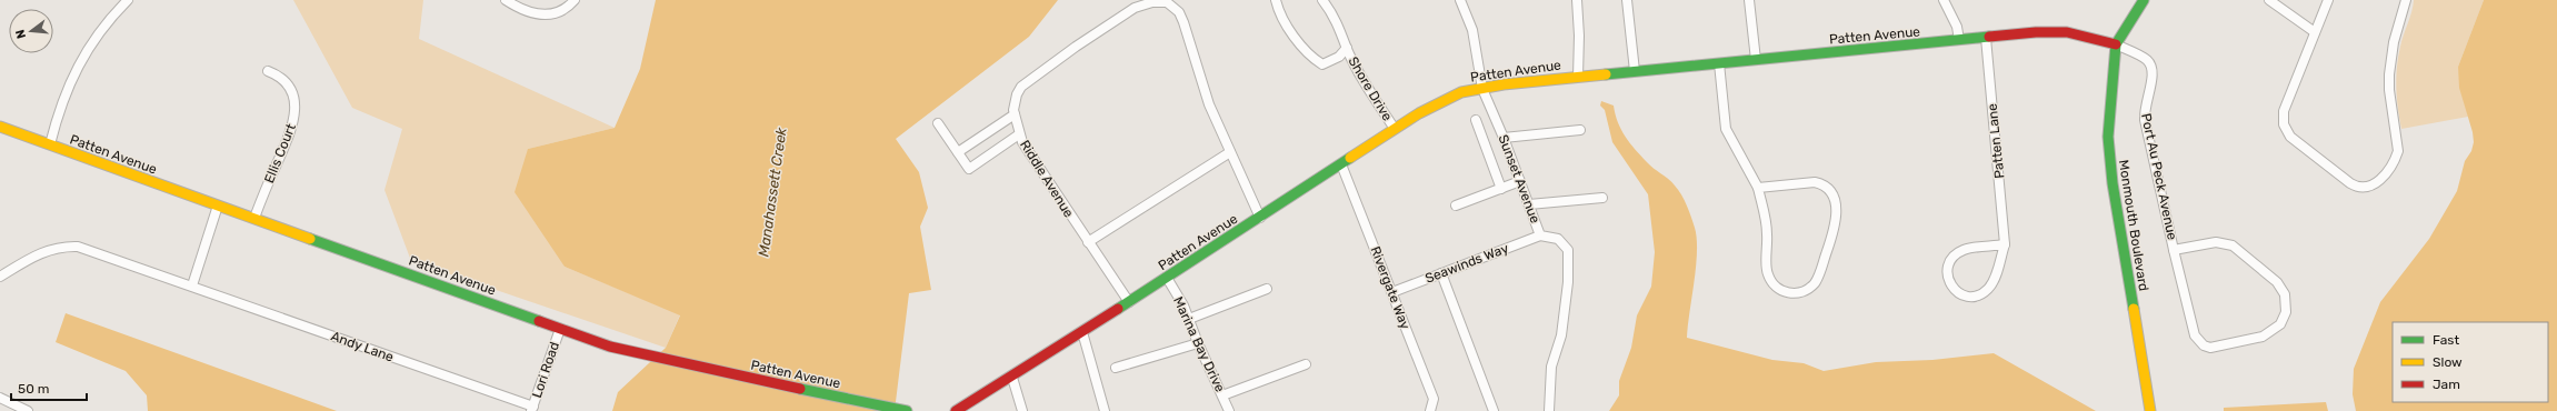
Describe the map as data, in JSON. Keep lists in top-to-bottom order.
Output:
{
  "streets": {
    "street": [
      "Patten Avenue",
      "Shore Drive",
      "Patten Lane",
      "Ellis Court",
      "Port Au Peck Avenue",
      "Riddle Avenue",
      "Sunset Avenue",
      "Monmouth Boulevard",
      "Seawinds Way",
      "Rivergate Way",
      "Marina Bay Drive",
      "Andy Lane",
      "Lori Road"
    ]
  },
  "crossings": [
    ["Patten Avenue", "Shore Drive"],
    ["Patten Avenue", "Patten Lane"],
    ["Patten Avenue", "Ellis Court"],
    ["Patten Avenue", "Port Au Peck Avenue"],
    ["Patten Avenue", "Riddle Avenue"],
    ["Patten Avenue", "Sunset Avenue"],
    ["Patten Avenue", "Monmouth Boulevard"],
    ["Patten Avenue", "Rivergate Way"],
    ["Patten Avenue", "Marina Bay Drive"],
    ["Patten Avenue", "Lori Road"],
    ["Port Au Peck Avenue", "Monmouth Boulevard"],
    ["Sunset Avenue", "Seawinds Way"],
    ["Seawinds Way", "Rivergate Way"],
    ["Andy Lane", "Lori Road"]
  ],
  "water": ["Manahassett Creek"],
  "legend": ["Fast", "Slow", "Jam"],
  "scale_bar": "50 m",
  "north": "left"
}
